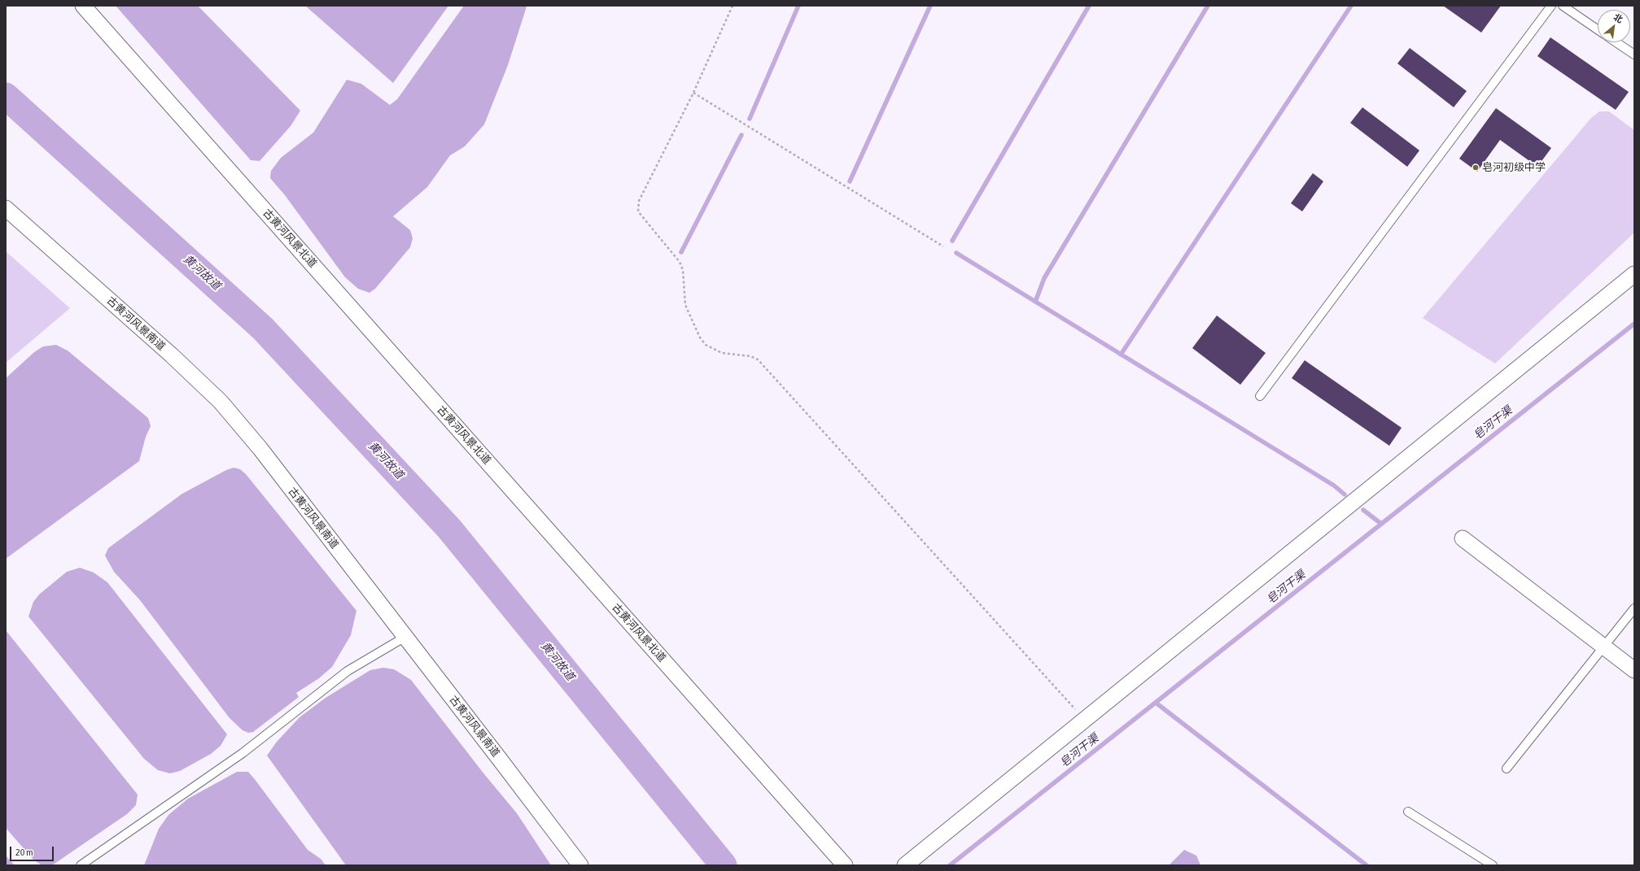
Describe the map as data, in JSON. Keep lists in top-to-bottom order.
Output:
{
  "streets": {
    "street": ["古黄河风景北道", "古黄河风景南道"]
  },
  "water": ["黄河故道", "皂河干渠"],
  "places": ["皂河初级中学"],
  "scale_bar": "20 m",
  "north": "top right"
}
